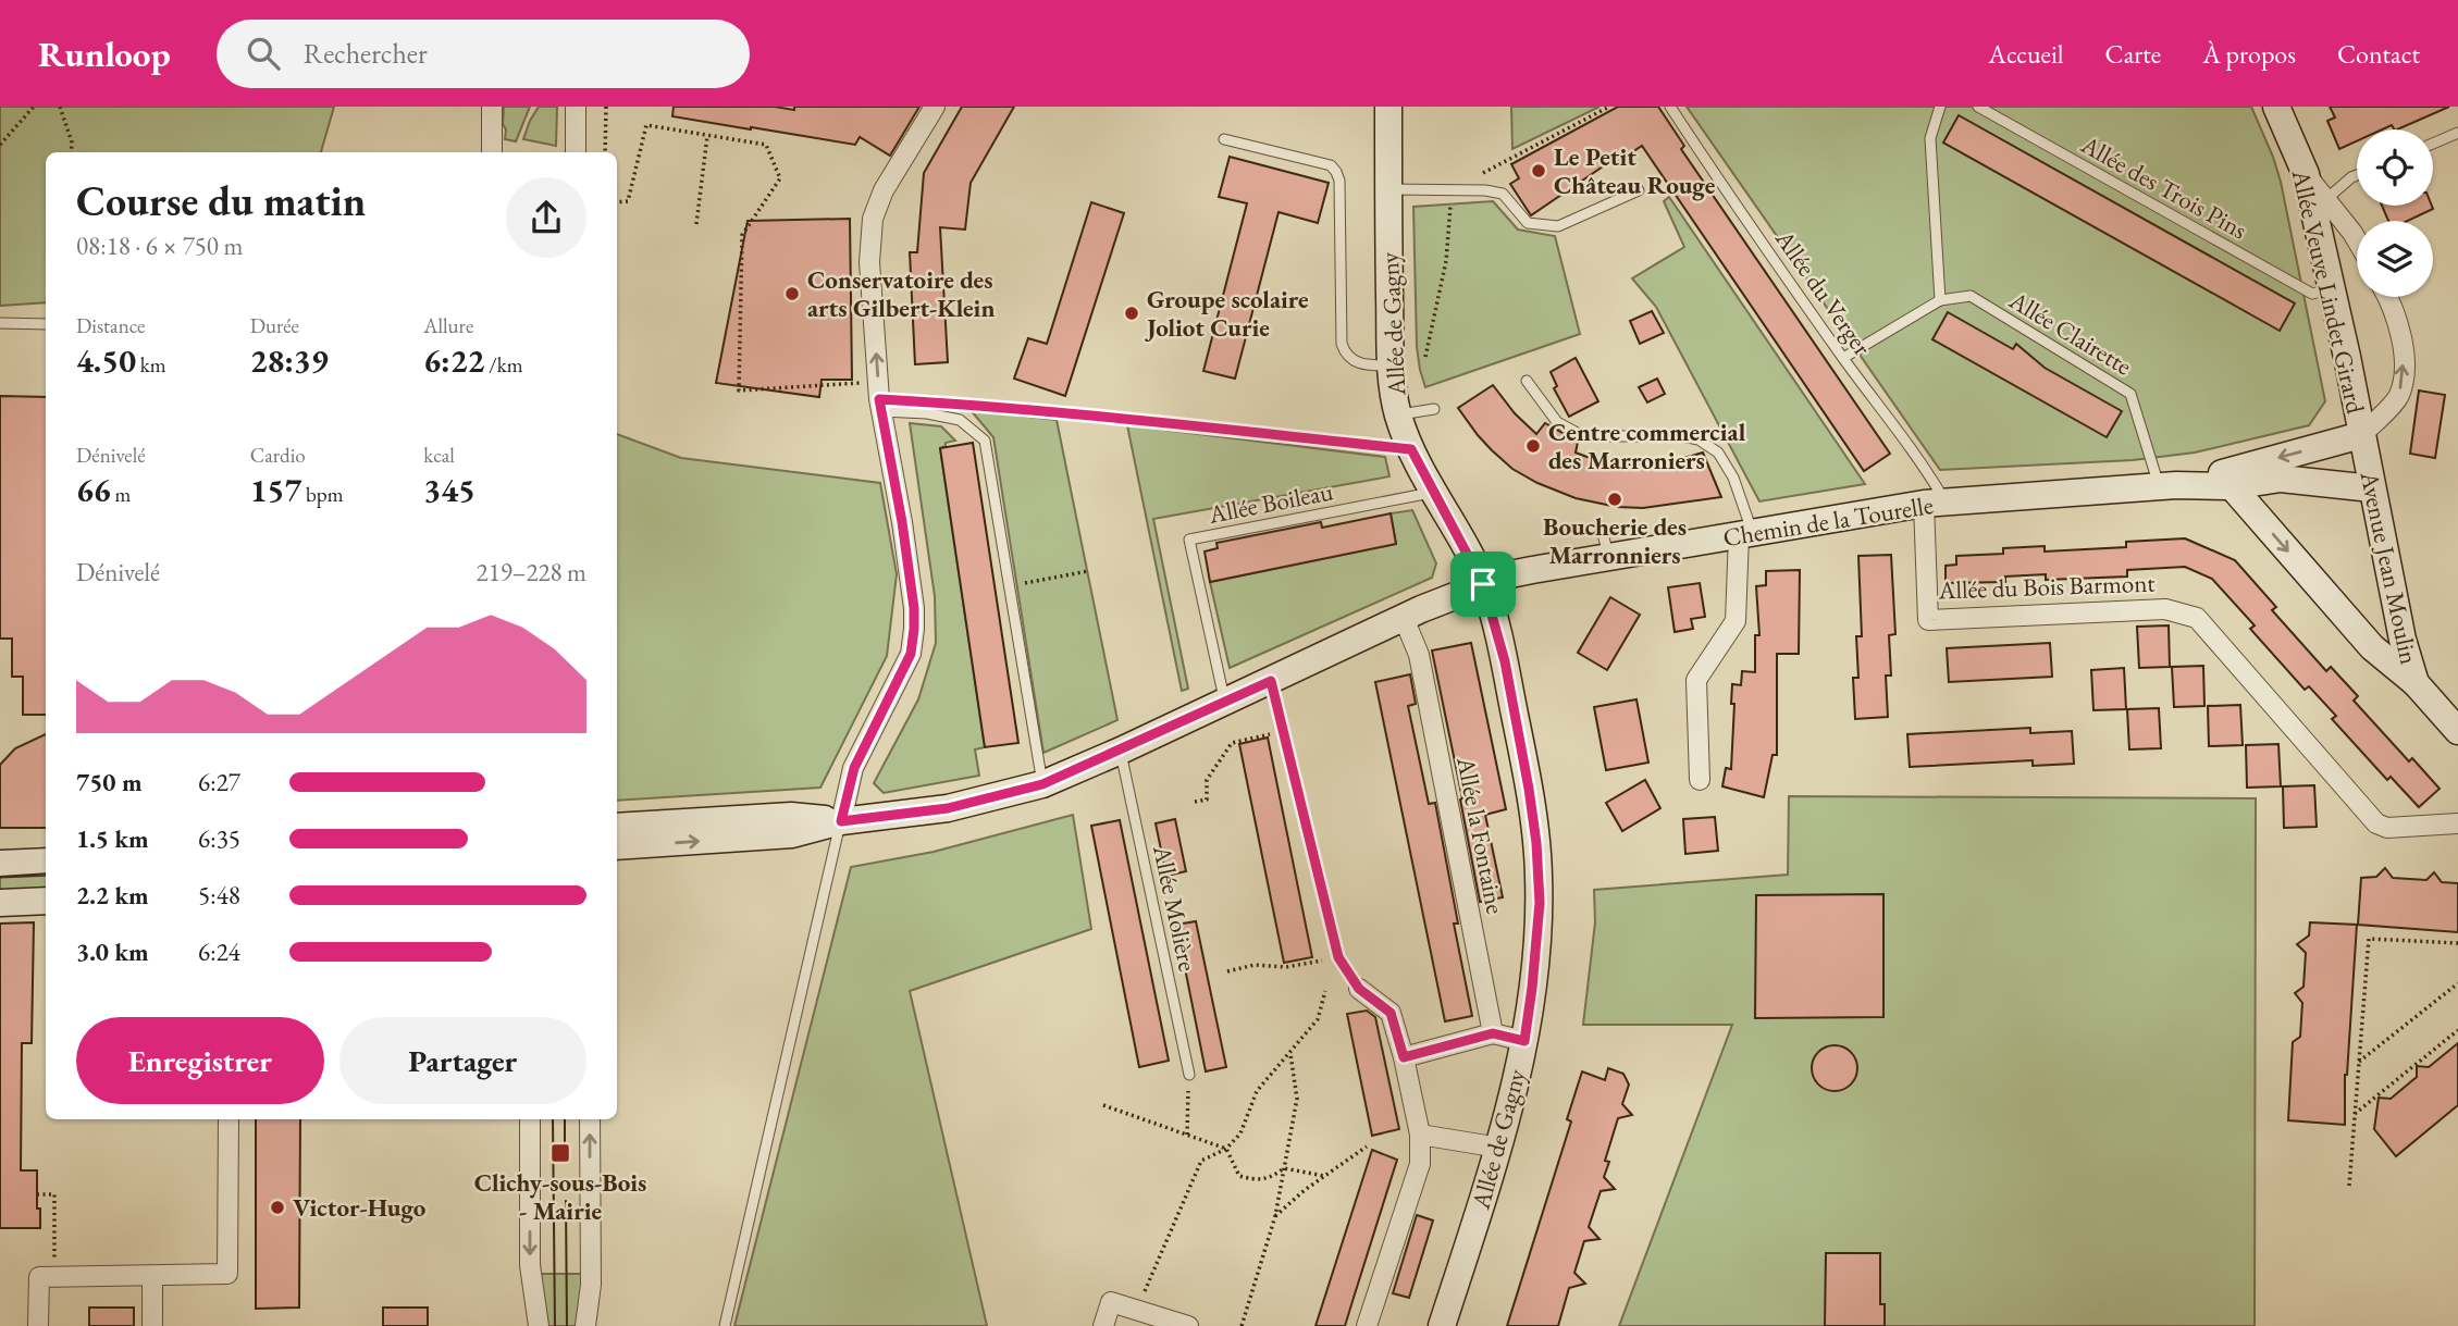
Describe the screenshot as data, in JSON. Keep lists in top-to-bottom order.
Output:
{
  "streets": {
    "street": [
      "Allée Veuve Lindet Girard",
      "Allée de Gagny",
      "Chemin de la Tourelle",
      "Avenue Jean Moulin",
      "Allée du Bois Barmont",
      "Allée la Fontaine"
    ],
    "lane": [
      "Allée des Trois Pins",
      "Allée du Verger",
      "Allée Clairette",
      "Allée Boileau",
      "Allée Molière"
    ]
  },
  "crossings": [
    ["Allée des Trois Pins", "Allée Veuve Lindet Girard"],
    ["Allée Veuve Lindet Girard", "Chemin de la Tourelle"],
    ["Allée Veuve Lindet Girard", "Avenue Jean Moulin"],
    ["Allée du Verger", "Chemin de la Tourelle"],
    ["Allée du Verger", "Allée du Bois Barmont"],
    ["Allée de Gagny", "Allée Boileau"],
    ["Allée de Gagny", "Chemin de la Tourelle"],
    ["Allée Clairette", "Chemin de la Tourelle"],
    ["Allée Boileau", "Chemin de la Tourelle"],
    ["Chemin de la Tourelle", "Avenue Jean Moulin"],
    ["Chemin de la Tourelle", "Allée du Bois Barmont"],
    ["Chemin de la Tourelle", "Allée la Fontaine"],
    ["Chemin de la Tourelle", "Allée Molière"]
  ],
  "places": {
    "other": [
      "Le Petit Château Rouge",
      "Conservatoire des arts Gilbert-Klein",
      "Groupe scolaire Joliot Curie",
      "Centre commercial des Marroniers",
      "Boucherie des Marronniers",
      "Victor-Hugo"
    ],
    "transit": ["Clichy-sous-Bois - Mairie"]
  },
  "page": {
    "header": "Runloop",
    "search": "Rechercher",
    "nav": [
      "Accueil",
      "Carte",
      "À propos",
      "Contact"
    ],
    "heading": ["Course du matin", "08:18 · 6 × 750 m"],
    "stats": [
      ["Distance", "4.50 km"],
      ["Durée", "28:39"],
      ["Allure", "6:22 /km"],
      ["Dénivelé", "66 m"],
      ["Cardio", "157 bpm"],
      ["kcal", "345"]
    ],
    "chart": ["Dénivelé", "219–228 m"],
    "list": [
      {
        "name": "750 m",
        "note": "6:27"
      },
      {
        "name": "1.5 km",
        "note": "6:35"
      },
      {
        "name": "2.2 km",
        "note": "5:48"
      },
      {
        "name": "3.0 km",
        "note": "6:24"
      }
    ],
    "buttons": ["Enregistrer", "Partager"]
  }
}
